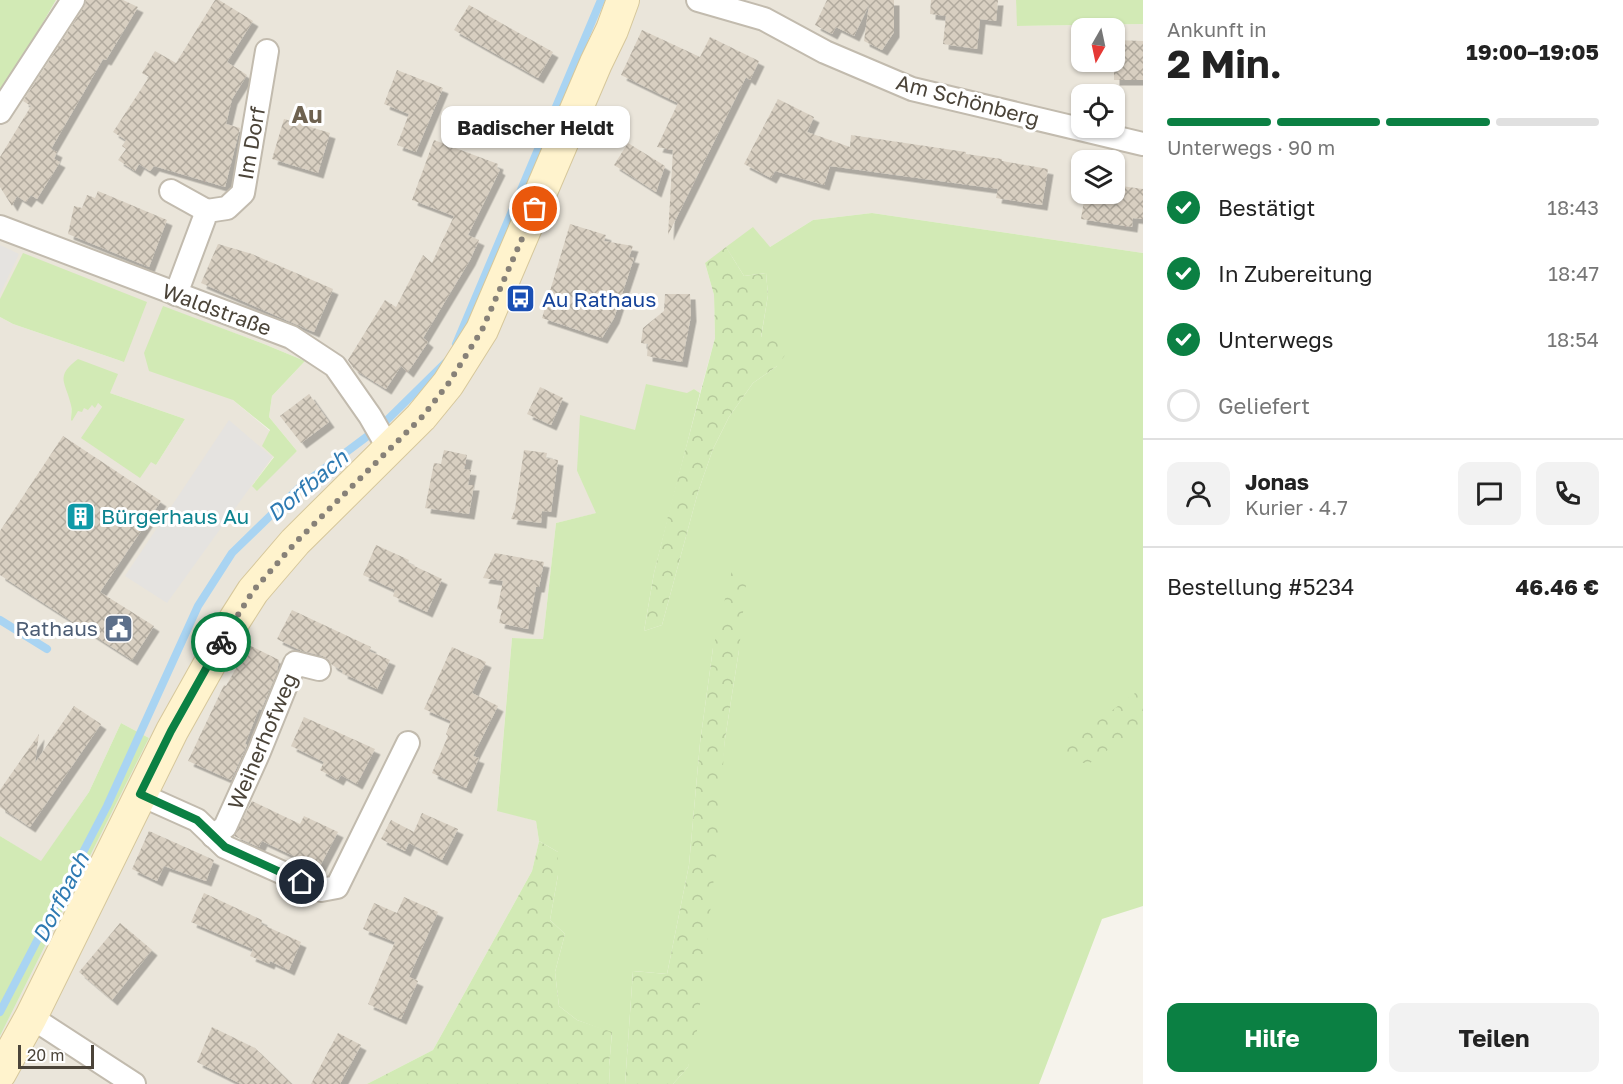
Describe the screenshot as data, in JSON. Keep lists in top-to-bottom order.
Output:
{
  "streets": {
    "street": [
      "Am Schönberg",
      "Im Dorf",
      "Waldstraße",
      "Weiherhofweg"
    ]
  },
  "districts": ["Au"],
  "water": ["Dorfbach"],
  "places": {
    "other": ["Badischer Heldt"],
    "bus stop": ["Au Rathaus"],
    "building": ["Bürgerhaus Au"],
    "public building": ["Rathaus"]
  },
  "scale_bar": "20 m",
  "north": "bottom",
  "page": {
    "heading": ["2 Min.", "Ankunft in", "19:00–19:05"],
    "panel": [
      "Jonas",
      "Kurier · 4.7",
      "Bestellung #5234",
      "46.46 €"
    ],
    "bar": "Unterwegs · 90 m",
    "bubble": "Badischer Heldt",
    "list": [
      ["Bestätigt", "18:43"],
      ["In Zubereitung", "18:47"],
      ["Unterwegs", "18:54"],
      "Geliefert"
    ],
    "buttons": ["Hilfe", "Teilen"],
    "scale": "20 m"
  }
}
